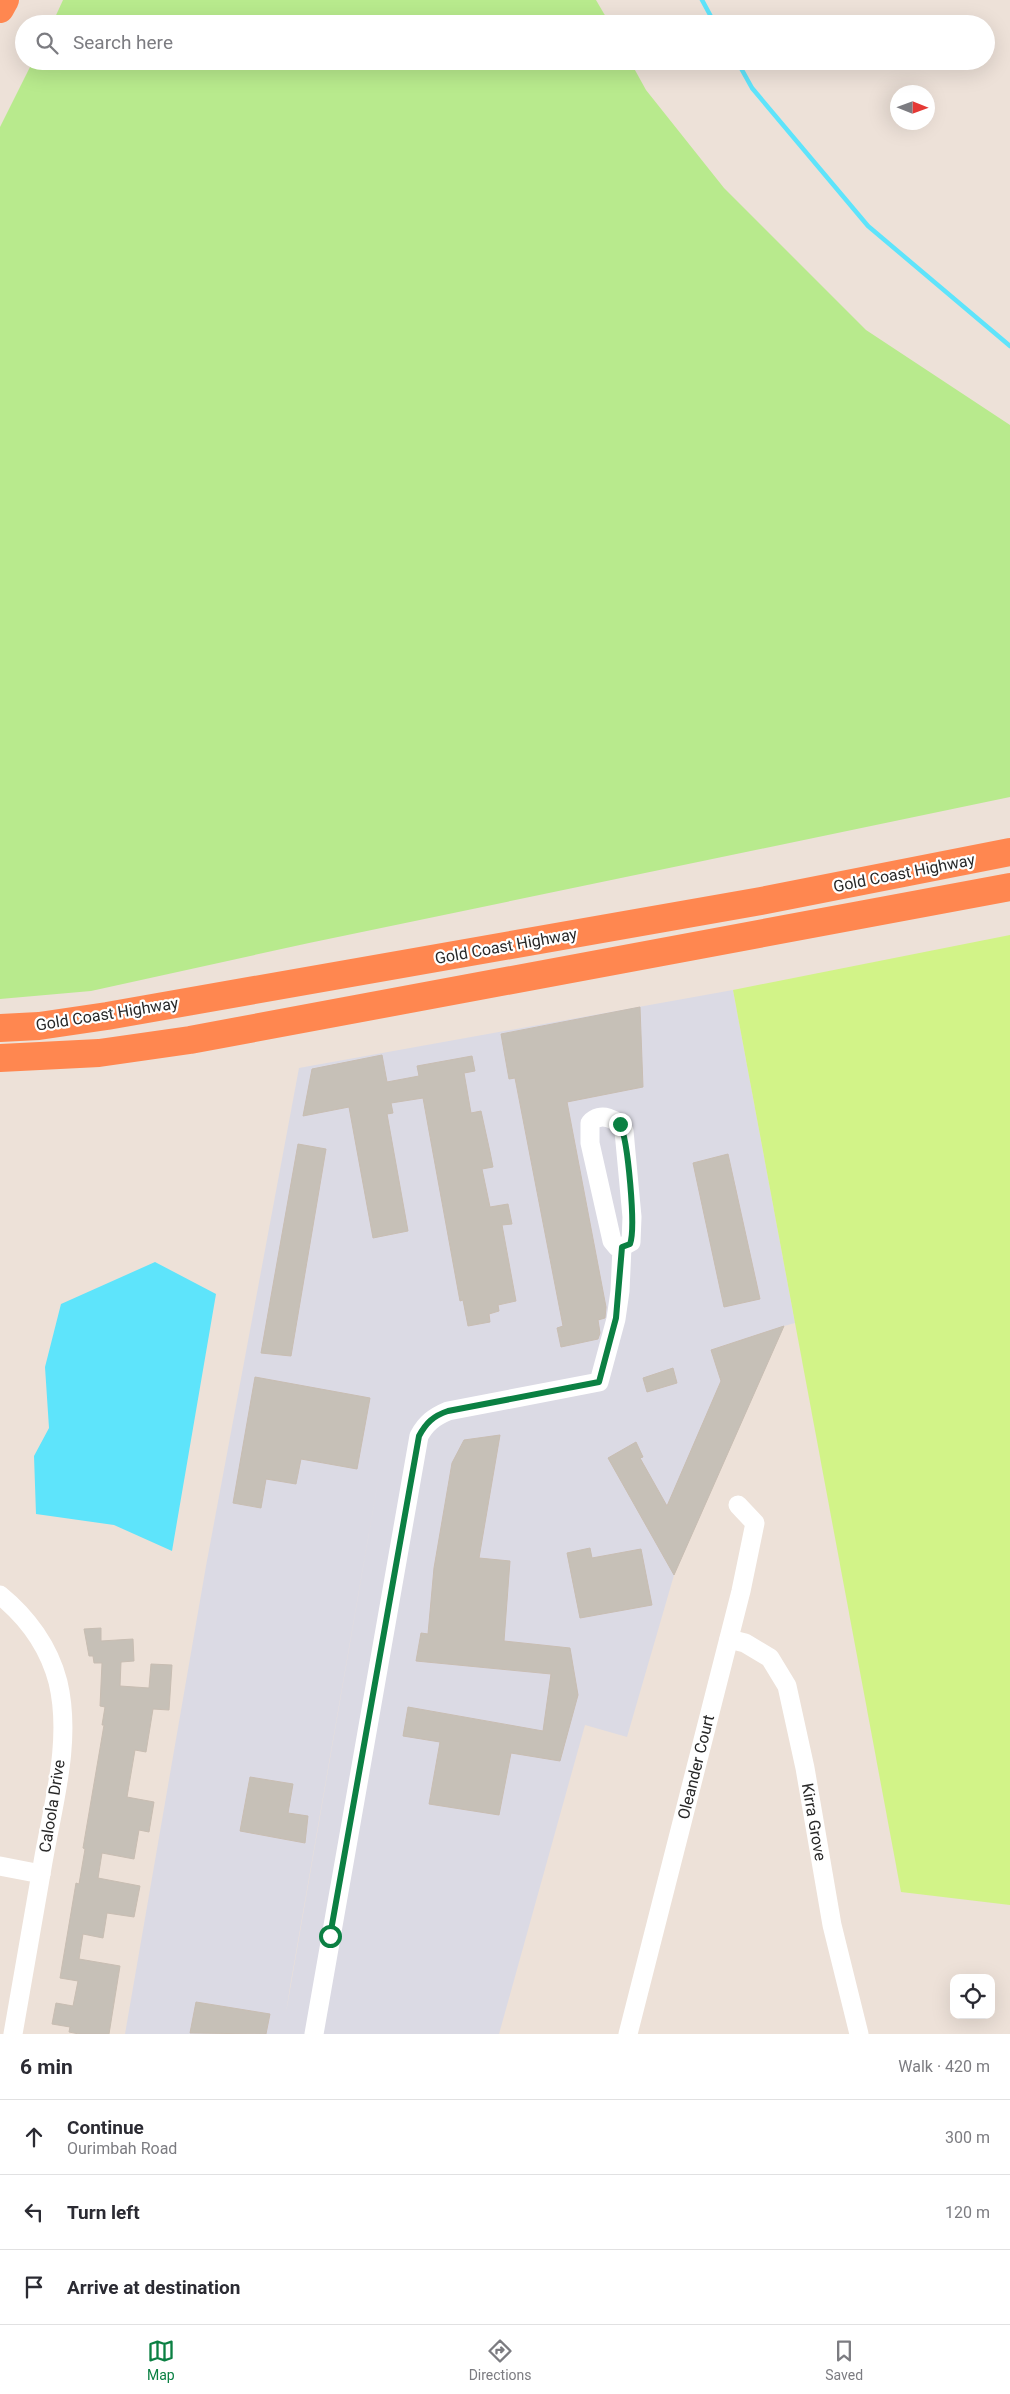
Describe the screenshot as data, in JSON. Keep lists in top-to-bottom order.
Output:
{
  "streets": {
    "highway": ["Gold Coast Highway"],
    "street": ["Oleander Court", "Caloola Drive", "Kirra Grove"]
  },
  "crossings": [
    ["Oleander Court", "Kirra Grove"]
  ],
  "north": "right",
  "page": {
    "search": "Search here",
    "heading": ["6 min", "Walk · 420 m"],
    "list": [
      ["Continue", "Ourimbah Road", "300 m"],
      ["Turn left", "120 m"],
      "Arrive at destination"
    ],
    "nav": ["Map", "Directions", "Saved"]
  }
}
